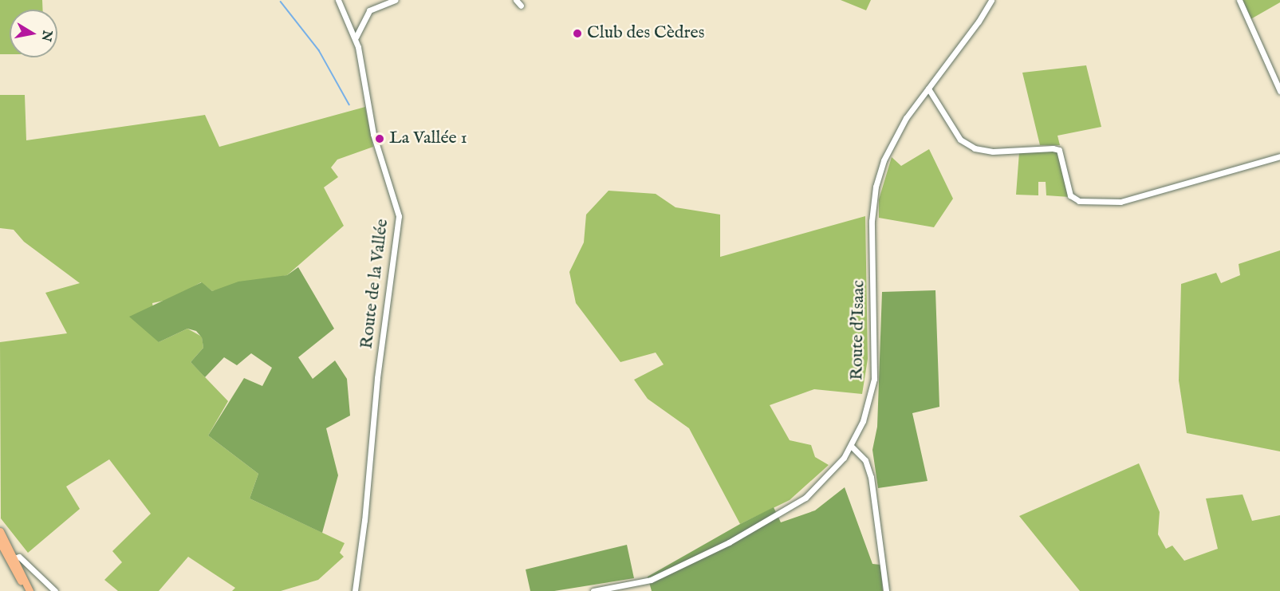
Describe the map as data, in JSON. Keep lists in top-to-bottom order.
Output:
{
  "streets": {
    "street": ["Route de la Vallée", "Route d'Isaac"]
  },
  "places": ["Club des Cèdres", "La Vallée 1"],
  "north": "right"
}
